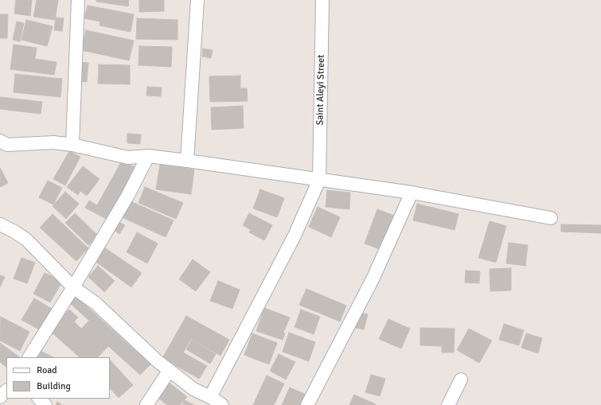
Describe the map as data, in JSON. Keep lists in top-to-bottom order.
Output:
{
  "streets": {
    "street": ["Saint Aleyi Street"]
  },
  "legend": ["Road", "Building"]
}
